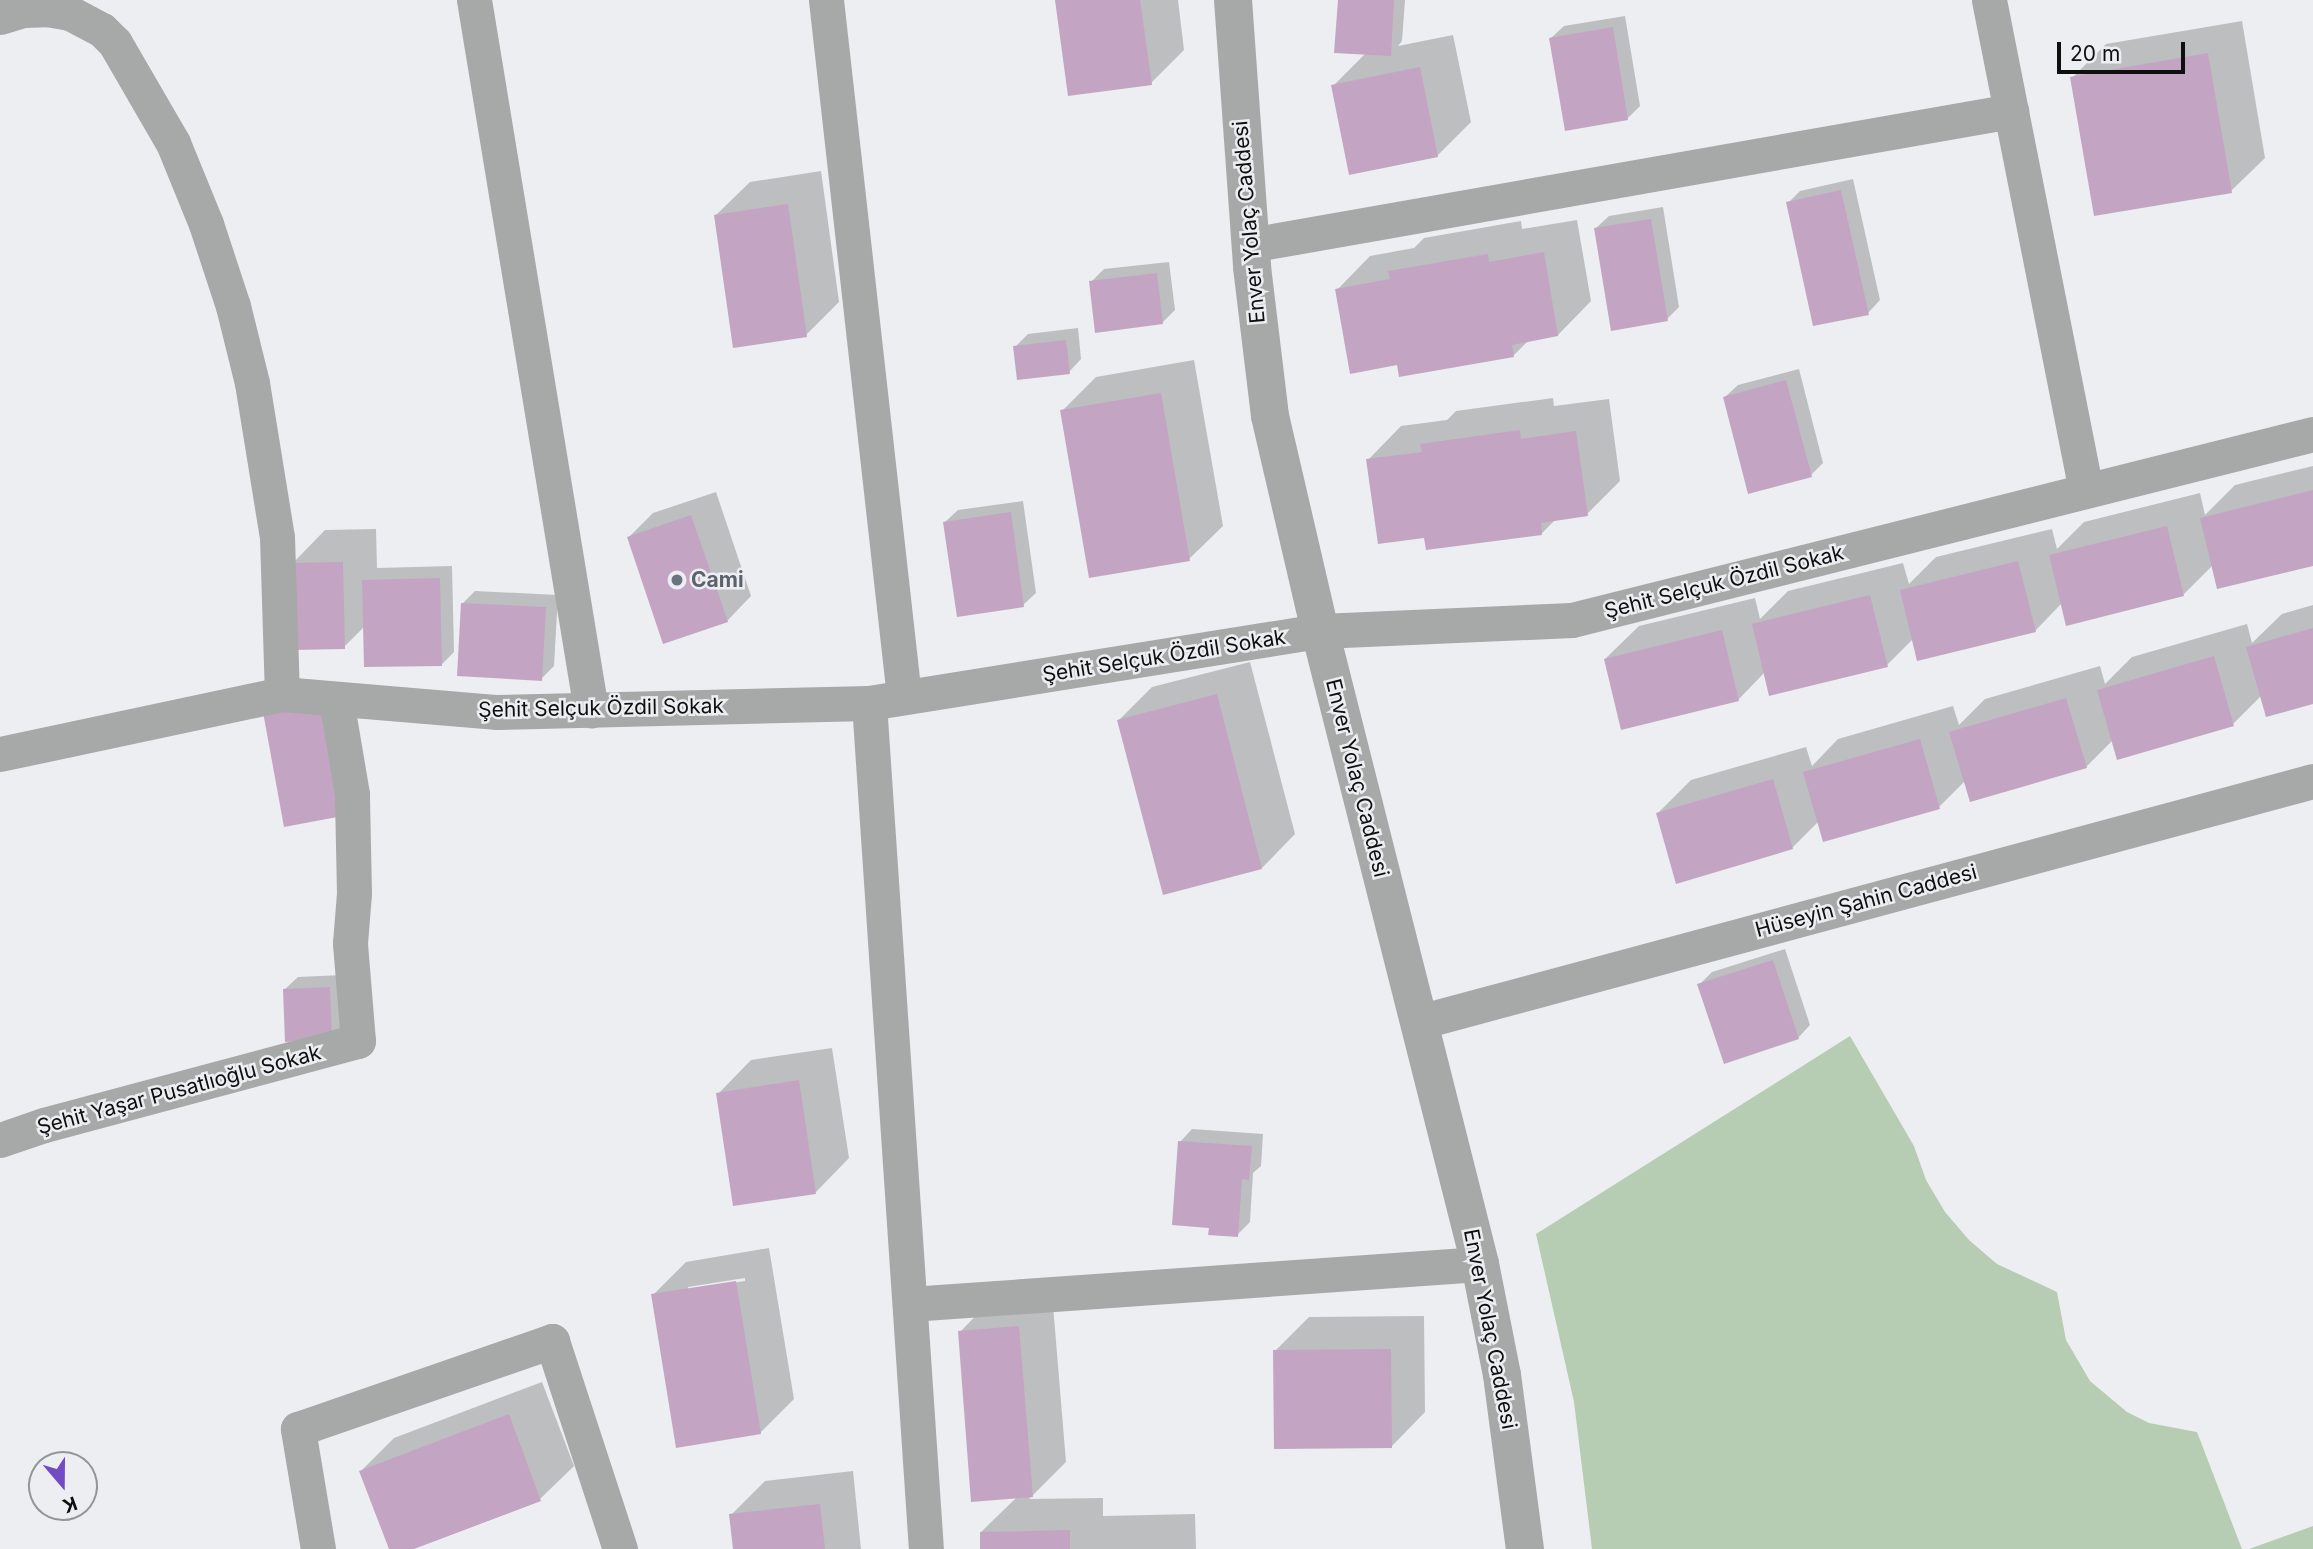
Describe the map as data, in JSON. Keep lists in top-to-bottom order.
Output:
{
  "streets": {
    "street": [
      "Enver Yolaç Caddesi",
      "Şehit Selçuk Özdil Sokak",
      "Hüseyin Şahin Caddesi",
      "Şehit Yaşar Pusatlıoğlu Sokak"
    ]
  },
  "crossings": [
    ["Enver Yolaç Caddesi", "Şehit Selçuk Özdil Sokak"],
    ["Enver Yolaç Caddesi", "Hüseyin Şahin Caddesi"],
    ["Şehit Selçuk Özdil Sokak", "Şehit Yaşar Pusatlıoğlu Sokak"]
  ],
  "places": ["Cami"],
  "scale_bar": "20 m",
  "north": "bottom"
}
